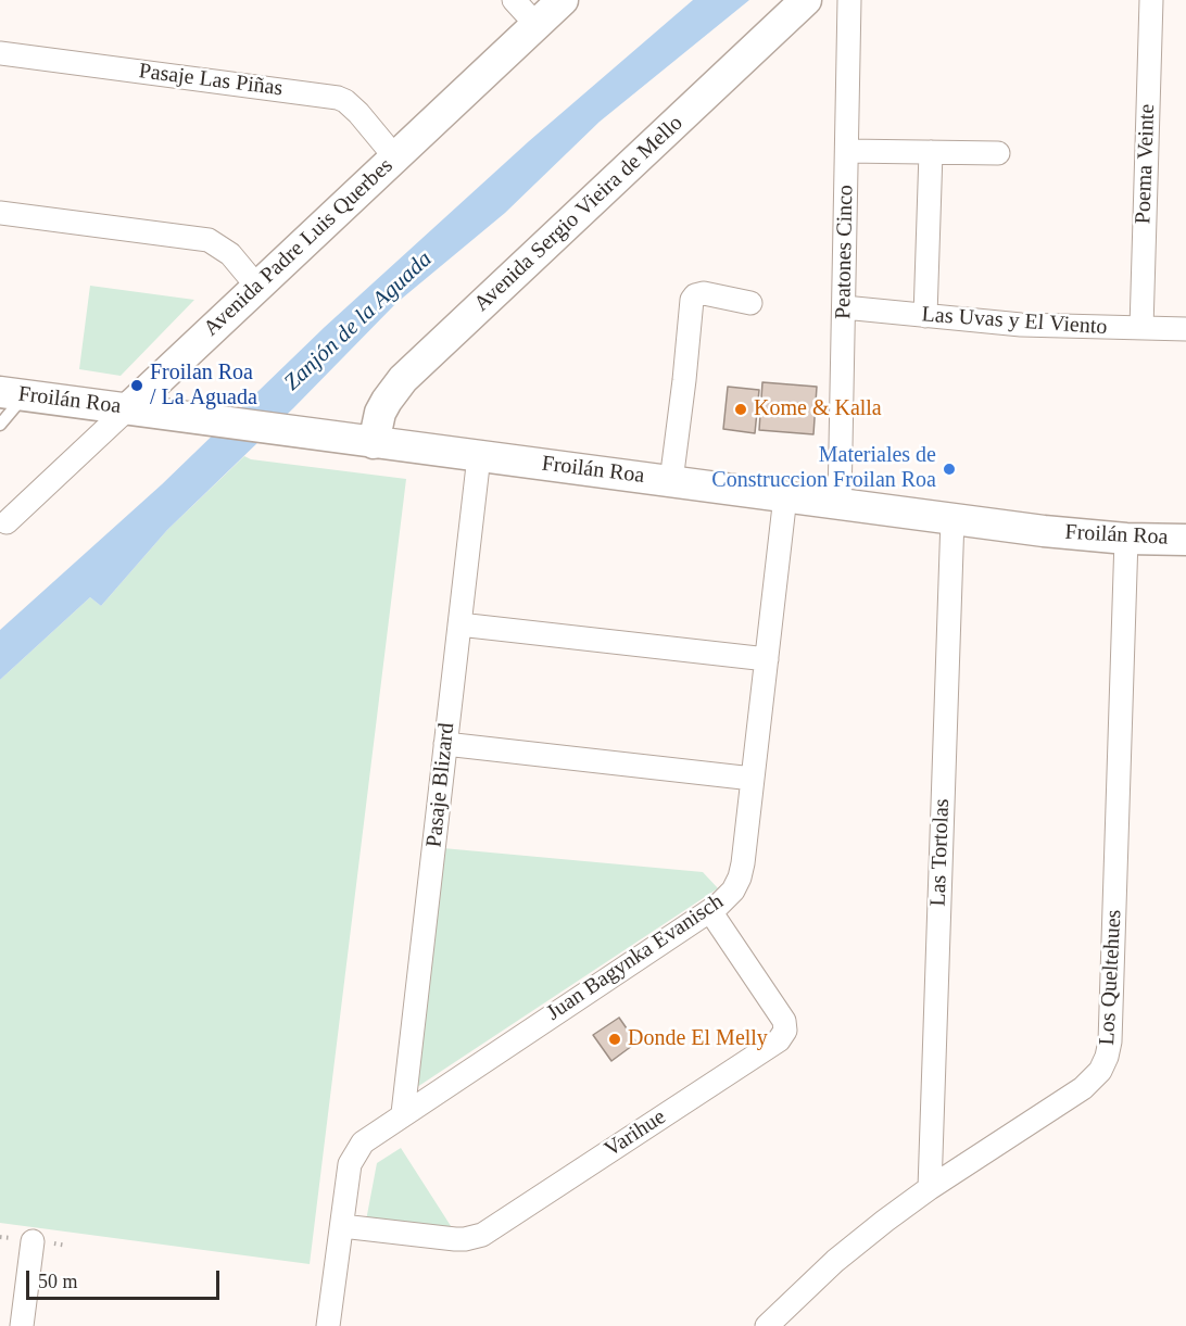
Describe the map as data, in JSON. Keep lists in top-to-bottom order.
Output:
{
  "streets": {
    "main road": ["Avenida Sergio Vieira de Mello", "Avenida Padre Luis Querbes", "Froilán Roa"],
    "street": [
      "Pasaje Las Piñas",
      "Poema Veinte",
      "Peatones Cinco",
      "Las Uvas y El Viento",
      "Pasaje Blizard",
      "Las Tortolas",
      "Juan Bagynka Evanisch",
      "Los Queltehues",
      "Varihue"
    ]
  },
  "crossings": [
    ["Pasaje Las Piñas", "Avenida Padre Luis Querbes"],
    ["Poema Veinte", "Las Uvas y El Viento"],
    ["Avenida Sergio Vieira de Mello", "Froilán Roa"],
    ["Avenida Padre Luis Querbes", "Froilán Roa"],
    ["Peatones Cinco", "Las Uvas y El Viento"],
    ["Peatones Cinco", "Froilán Roa"],
    ["Froilán Roa", "Pasaje Blizard"],
    ["Froilán Roa", "Las Tortolas"],
    ["Froilán Roa", "Juan Bagynka Evanisch"],
    ["Froilán Roa", "Los Queltehues"],
    ["Pasaje Blizard", "Juan Bagynka Evanisch"],
    ["Las Tortolas", "Los Queltehues"],
    ["Juan Bagynka Evanisch", "Varihue"]
  ],
  "water": ["Zanjón de la Aguada"],
  "places": [
    "Froilan Roa / La Aguada",
    "Kome & Kalla",
    "Materiales de Construccion Froilan Roa",
    "Donde El Melly"
  ],
  "scale_bar": "50 m"
}
